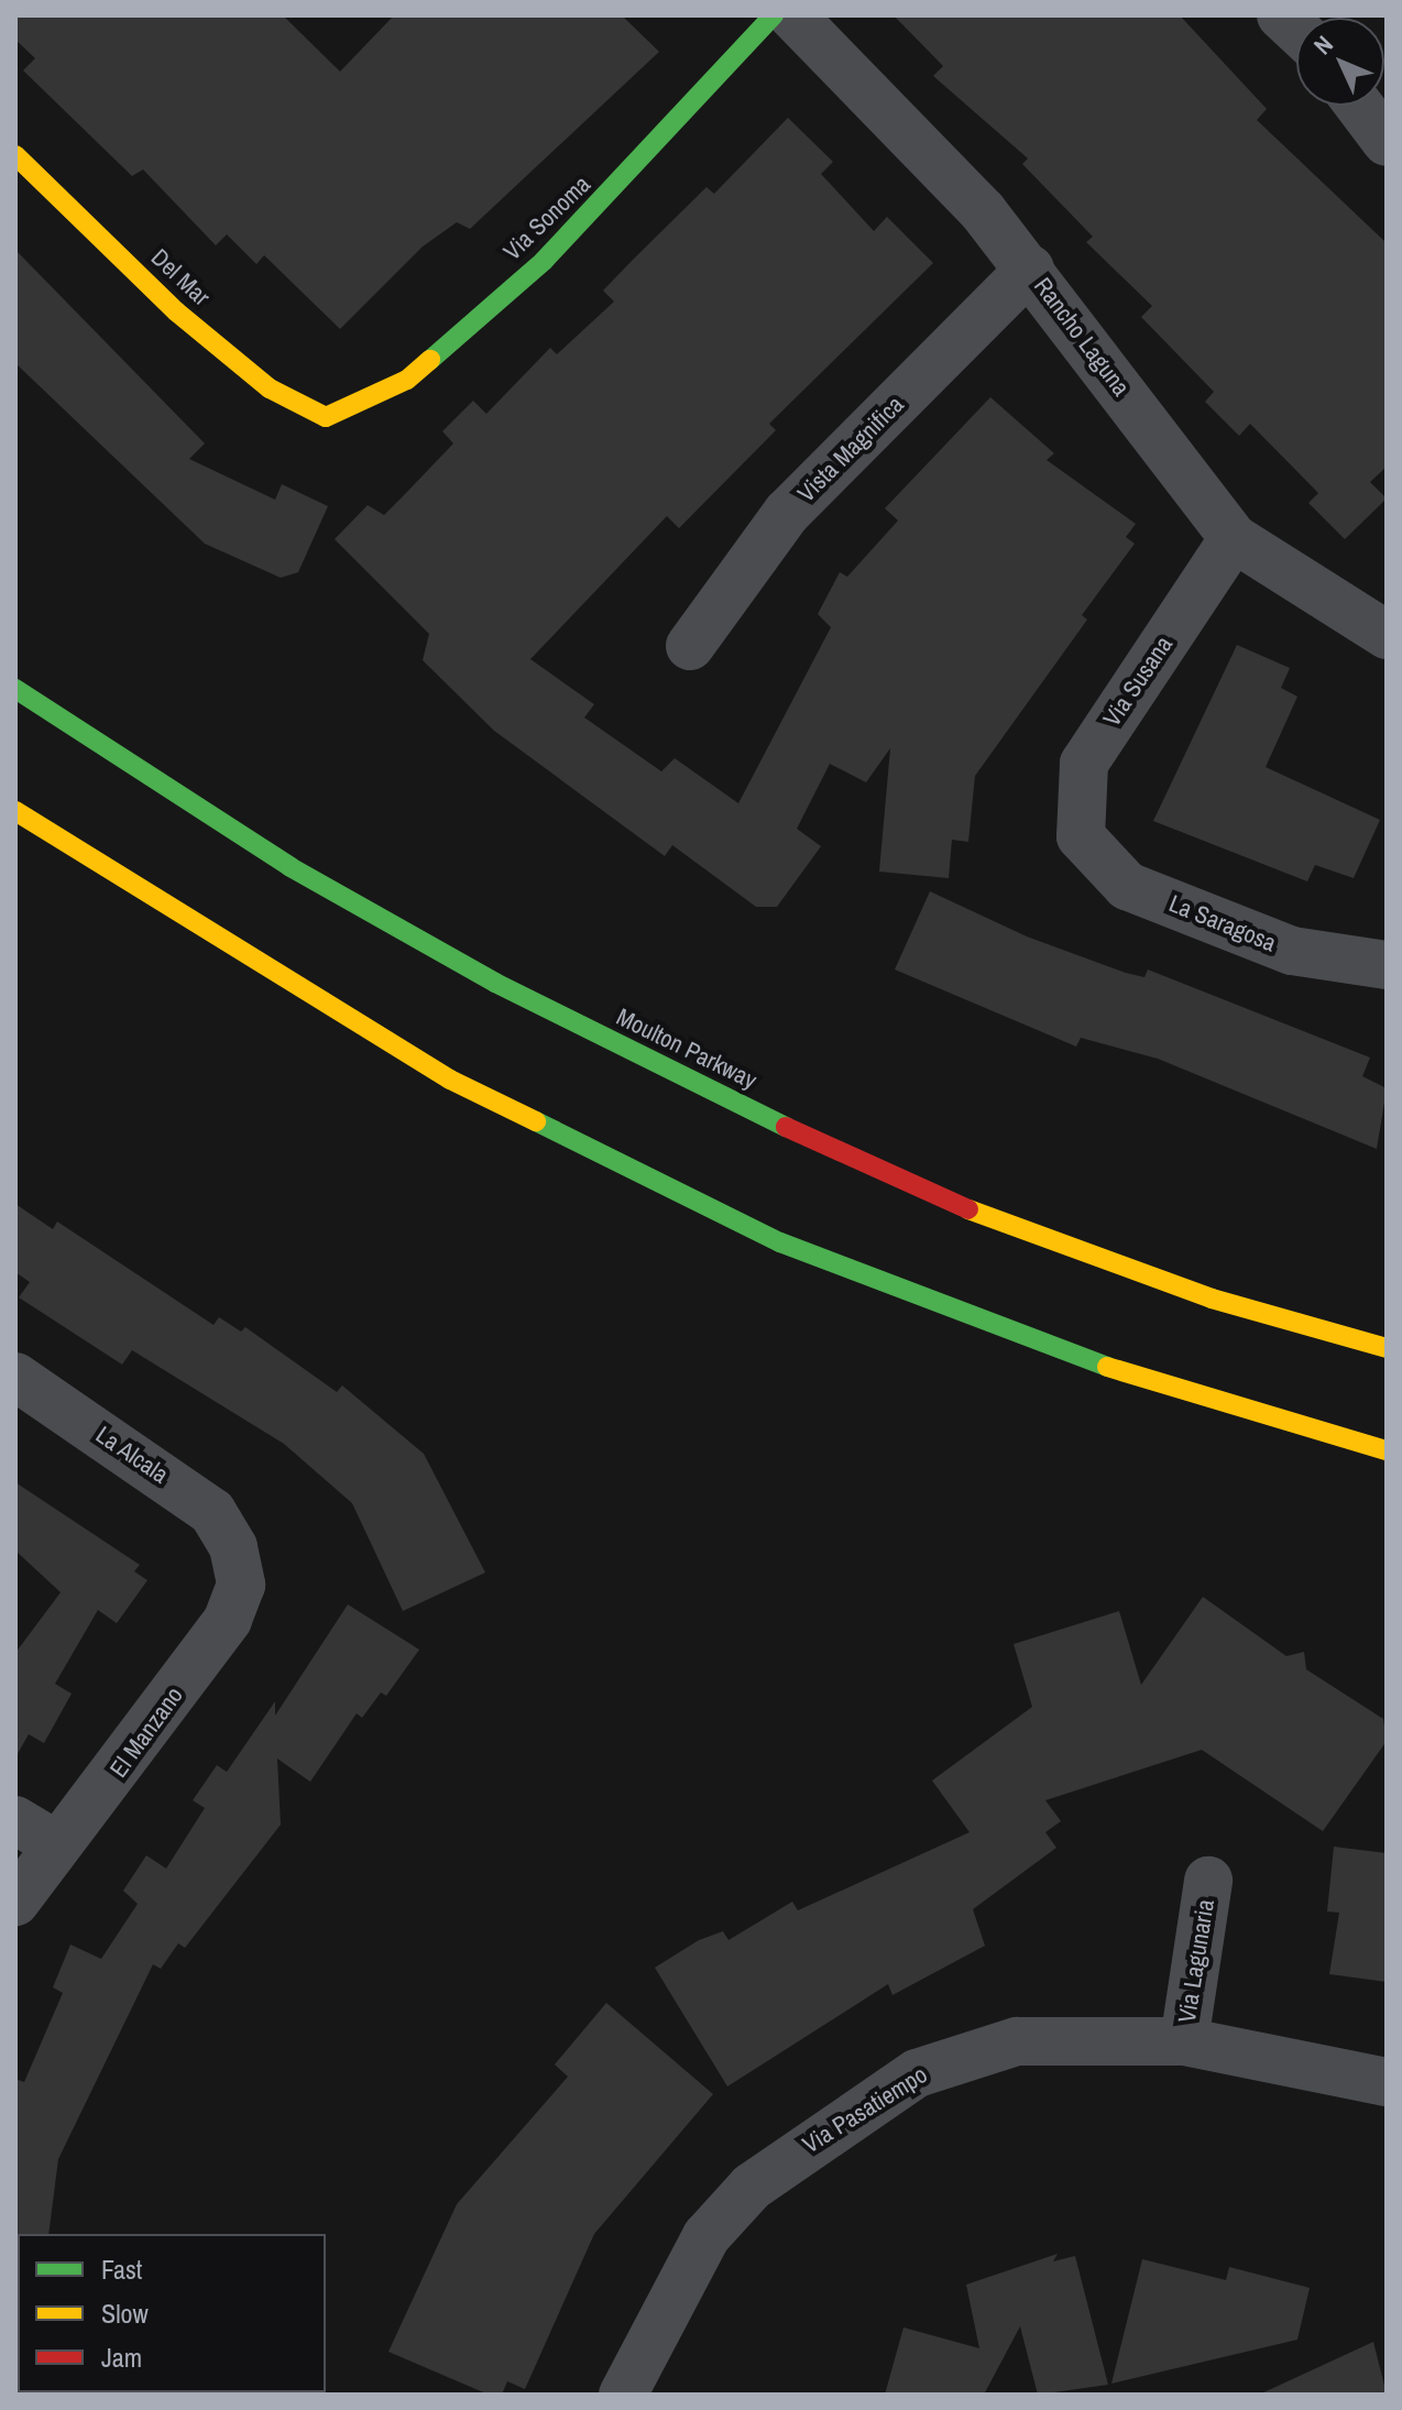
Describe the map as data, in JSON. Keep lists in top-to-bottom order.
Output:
{
  "streets": {
    "main road": ["Via Sonoma", "Del Mar", "Moulton Parkway"],
    "street": [
      "Rancho Laguna",
      "Vista Magnifica",
      "Via Susana",
      "La Saragosa",
      "La Alcala",
      "El Manzano",
      "Via Lagunaria",
      "Via Pasatiempo"
    ]
  },
  "crossings": [
    ["Via Sonoma", "Del Mar"],
    ["Rancho Laguna", "Vista Magnifica"],
    ["Rancho Laguna", "Via Susana"],
    ["Via Susana", "La Saragosa"],
    ["La Alcala", "El Manzano"],
    ["Via Lagunaria", "Via Pasatiempo"]
  ],
  "legend": ["Fast", "Slow", "Jam"],
  "north": "top left"
}
